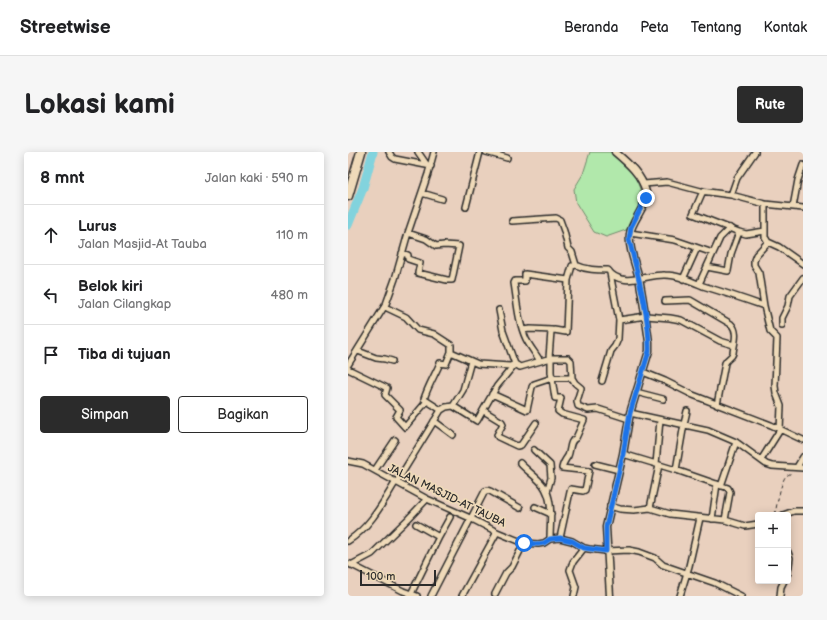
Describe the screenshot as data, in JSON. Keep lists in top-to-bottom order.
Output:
{
  "streets": {
    "street": ["JALAN MASJID-AT TAUBA"]
  },
  "scale_bar": "100 m",
  "page": {
    "header": "Streetwise",
    "nav": [
      "Beranda",
      "Peta",
      "Tentang",
      "Kontak"
    ],
    "buttons": [
      "Rute",
      ["Simpan", "Bagikan"]
    ],
    "title": "Lokasi kami",
    "heading": ["8 mnt", "Jalan kaki · 590 m"],
    "list": [
      ["Lurus", "Jalan Masjid-At Tauba", "110 m"],
      ["Belok kiri", "Jalan Cilangkap", "480 m"],
      "Tiba di tujuan"
    ],
    "map_buttons": ["+", "−"],
    "scale": "100 m"
  }
}
